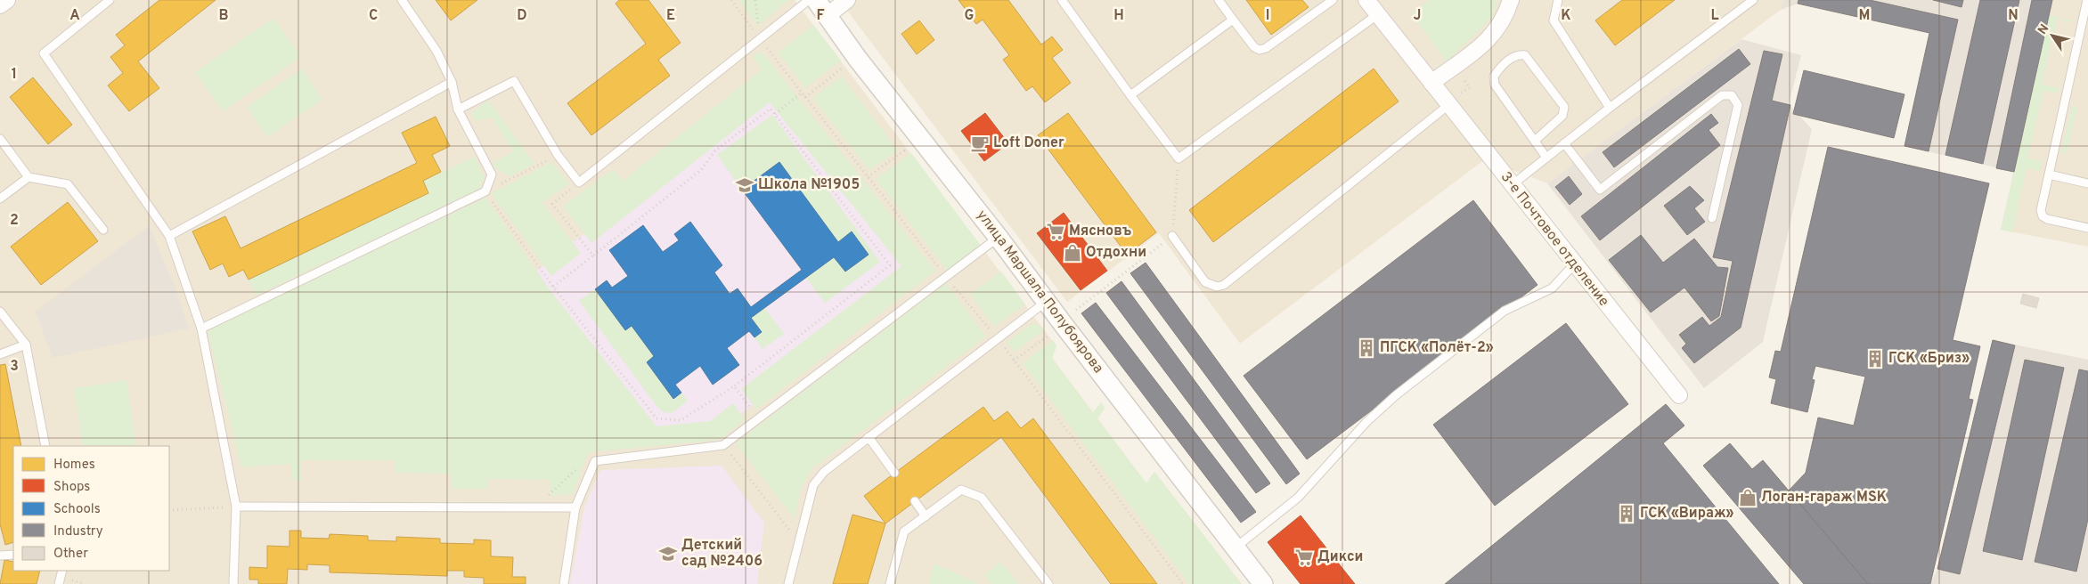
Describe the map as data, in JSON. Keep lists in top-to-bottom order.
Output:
{
  "streets": {
    "street": ["3-е Почтовое отделение", "улица Маршала Полубоярова"]
  },
  "places": {
    "cafe": ["Loft Doner"],
    "school or university": ["Школа №1905", "Детский сад №2406"],
    "supermarket": ["Мясновъ", "Дикси"],
    "shop": ["Отдохни", "Логан-гараж MSK"],
    "building": ["ПГСК «Полёт-2»", "ГСК «Бриз»", "ГСК «Вираж»"]
  },
  "legend": [
    "Homes",
    "Shops",
    "Schools",
    "Industry",
    "Other"
  ],
  "north": "top left",
  "grid": {
    "columns": [
      "A",
      "B",
      "C",
      "D",
      "E",
      "F",
      "G",
      "H",
      "I",
      "J",
      "K",
      "L",
      "M",
      "N"
    ],
    "rows": ["1", "2", "3"]
  }
}
